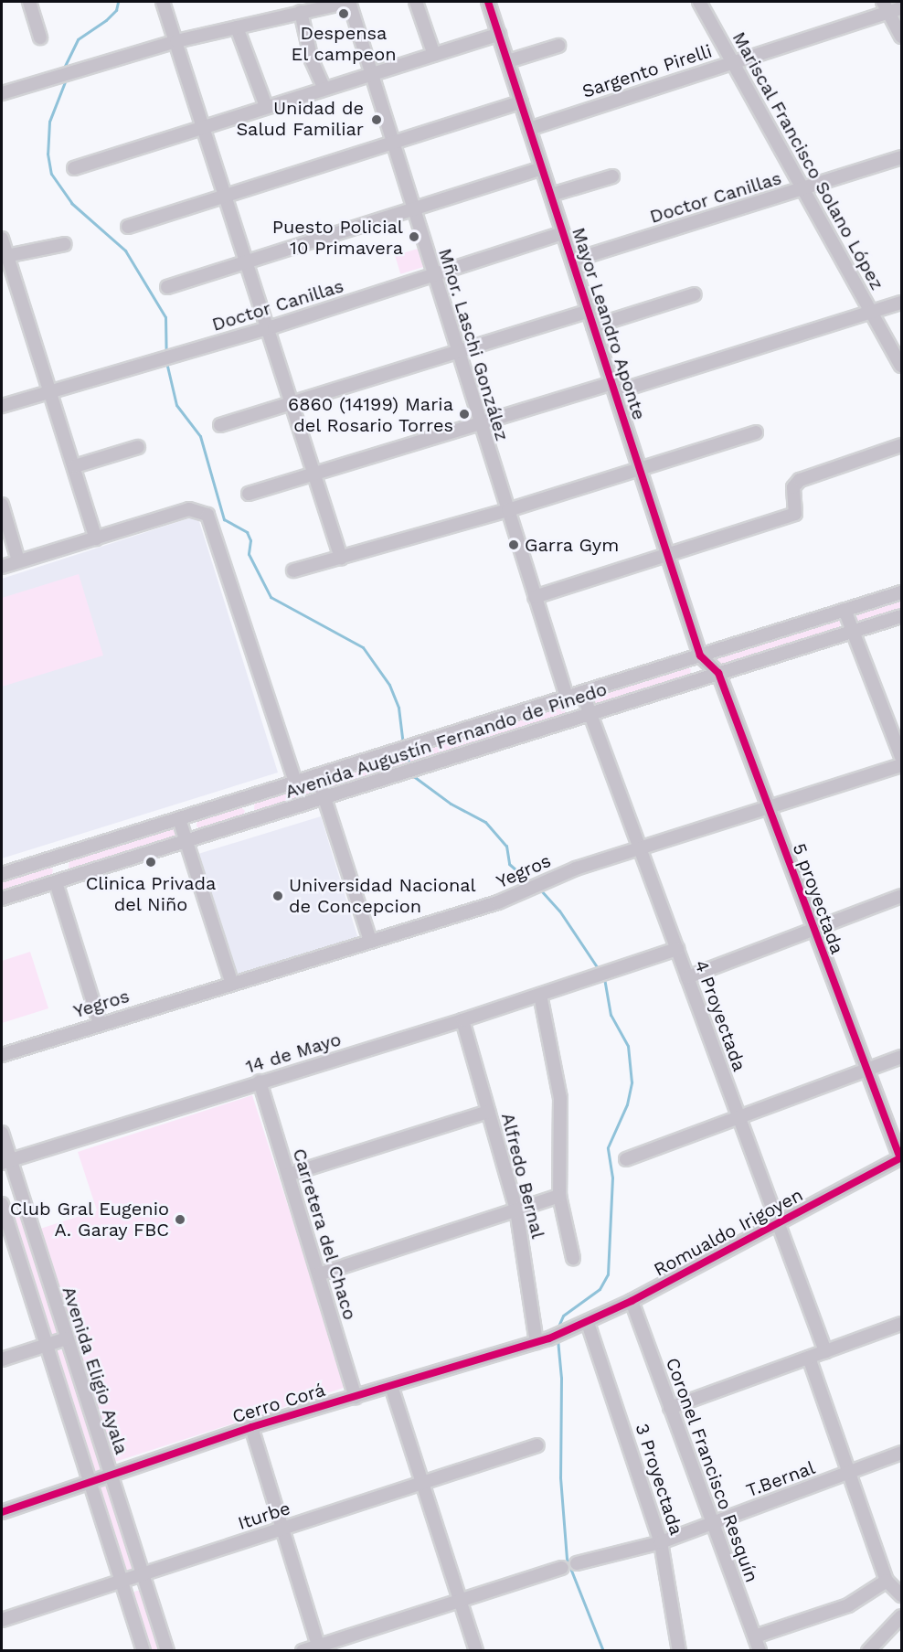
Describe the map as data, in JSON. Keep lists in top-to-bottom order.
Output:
{
  "streets": {
    "street": [
      "Sargento Pirelli",
      "Mariscal Francisco Solano López",
      "Doctor Canillas",
      "Mayor Leandro Aponte",
      "Mñor. Laschi González",
      "Avenida Augustín Fernando de Pinedo",
      "Yegros",
      "5 proyectada",
      "4 Proyectada",
      "14 de Mayo",
      "Alfredo Bernal",
      "Romualdo Irigoyen",
      "Carretera del Chaco",
      "Avenida Eligio Ayala",
      "Cerro Corá",
      "Coronel Francisco Resquín",
      "3 Proyectada",
      "T.Bernal",
      "Iturbe"
    ]
  },
  "crossings": [
    ["Sargento Pirelli", "Mariscal Francisco Solano López"],
    ["Sargento Pirelli", "Mayor Leandro Aponte"],
    ["Mariscal Francisco Solano López", "Doctor Canillas"],
    ["Doctor Canillas", "Mayor Leandro Aponte"],
    ["Doctor Canillas", "Mñor. Laschi González"],
    ["Mayor Leandro Aponte", "Avenida Augustín Fernando de Pinedo"],
    ["Mayor Leandro Aponte", "5 proyectada"],
    ["Mñor. Laschi González", "Avenida Augustín Fernando de Pinedo"],
    ["Avenida Augustín Fernando de Pinedo", "5 proyectada"],
    ["Avenida Augustín Fernando de Pinedo", "4 Proyectada"],
    ["Yegros", "5 proyectada"],
    ["Yegros", "4 Proyectada"],
    ["5 proyectada", "Romualdo Irigoyen"],
    ["4 Proyectada", "14 de Mayo"],
    ["4 Proyectada", "Romualdo Irigoyen"],
    ["14 de Mayo", "Alfredo Bernal"],
    ["14 de Mayo", "Carretera del Chaco"],
    ["14 de Mayo", "Avenida Eligio Ayala"],
    ["Alfredo Bernal", "Cerro Corá"],
    ["Romualdo Irigoyen", "Cerro Corá"],
    ["Romualdo Irigoyen", "Coronel Francisco Resquín"],
    ["Romualdo Irigoyen", "3 Proyectada"],
    ["Carretera del Chaco", "Cerro Corá"],
    ["Avenida Eligio Ayala", "Cerro Corá"],
    ["Avenida Eligio Ayala", "Iturbe"],
    ["Coronel Francisco Resquín", "T.Bernal"],
    ["3 Proyectada", "T.Bernal"]
  ],
  "places": [
    "Despensa El campeon",
    "Unidad de Salud Familiar",
    "Puesto Policial 10 Primavera",
    "6860 (14199) Maria del Rosario Torres",
    "Garra Gym",
    "Clinica Privada del Niño",
    "Universidad Nacional de Concepcion",
    "Club Gral Eugenio A. Garay FBC"
  ]
}
